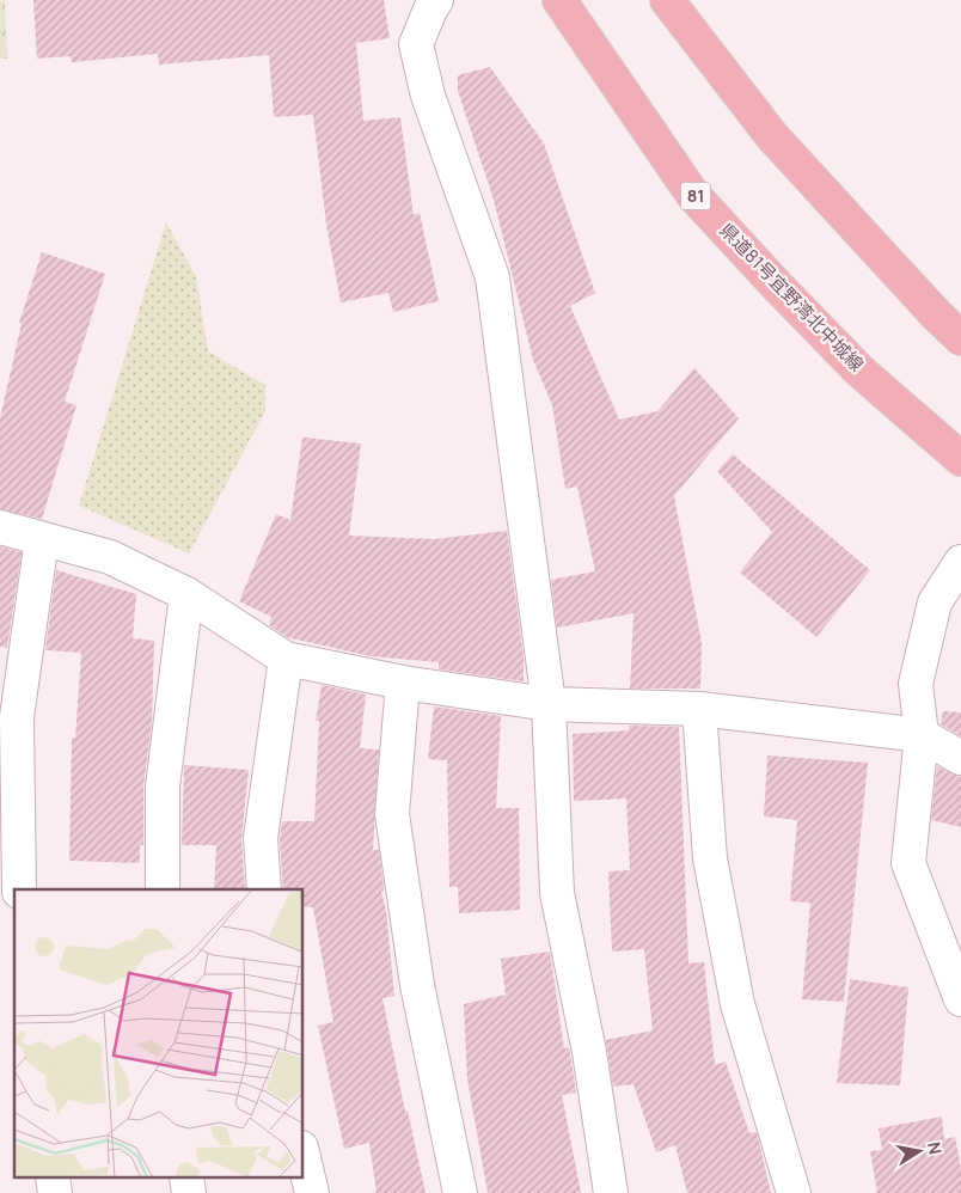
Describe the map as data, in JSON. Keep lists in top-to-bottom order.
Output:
{
  "streets": {
    "main road": ["81", "県道81号宜野湾北中城線"]
  },
  "north": "right"
}
